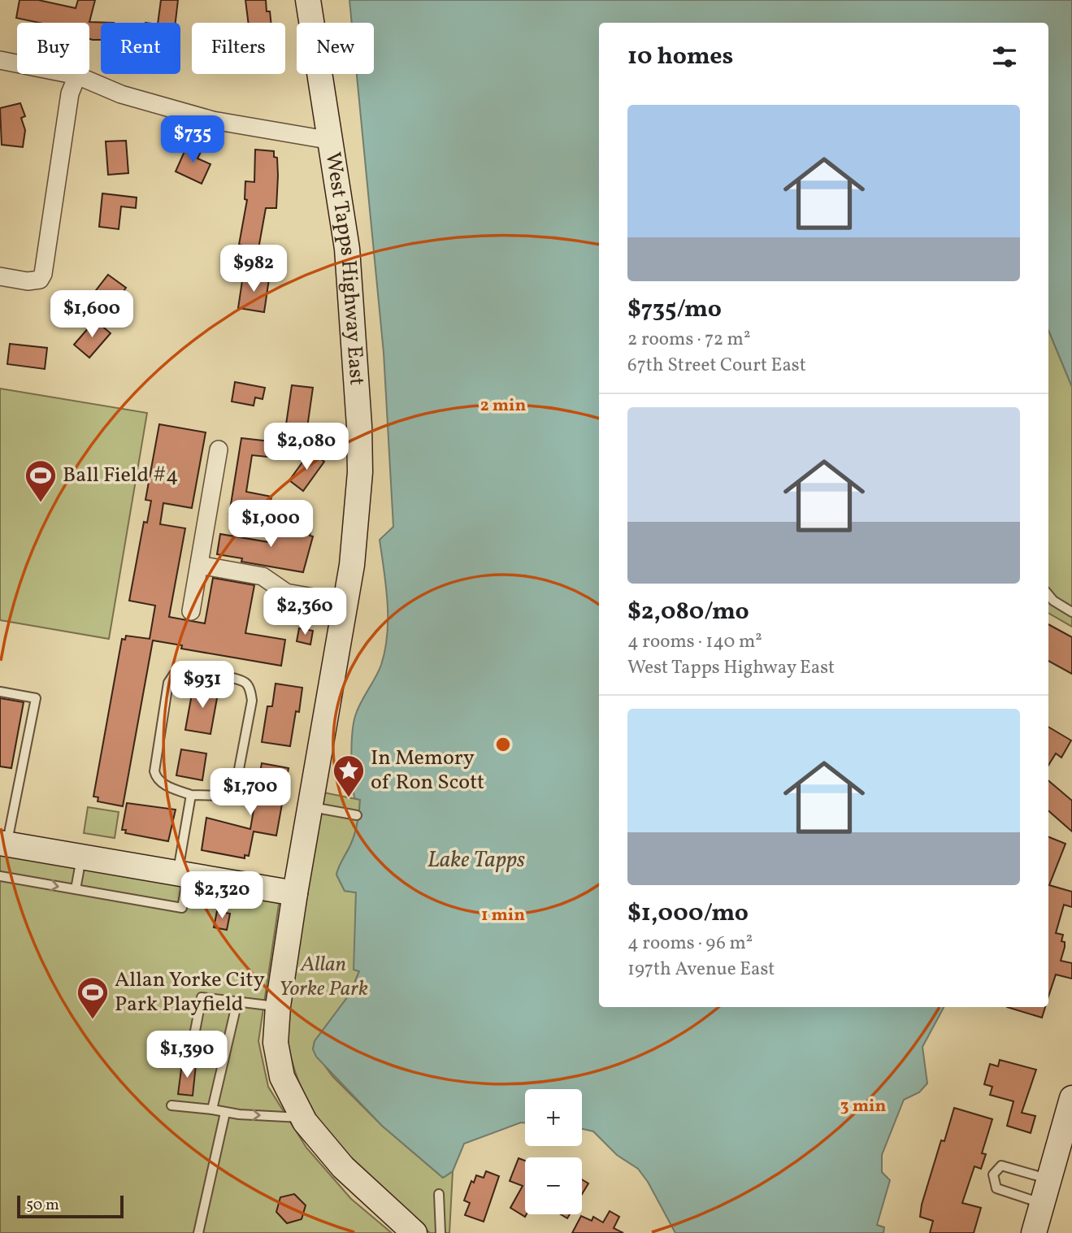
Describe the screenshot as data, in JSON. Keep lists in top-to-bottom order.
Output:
{
  "streets": {
    "street": ["West Tapps Highway East"]
  },
  "water": ["Lake Tapps"],
  "parks": ["Allan Yorke Park"],
  "places": {
    "sports": ["Ball Field #4", "Allan Yorke City Park Playfield"],
    "place": ["In Memory of Ron Scott"]
  },
  "scale_bar": "50 m",
  "page": {
    "chip": [
      "Buy",
      "Rent",
      "Filters",
      "New"
    ],
    "heading": "10 homes",
    "list": [
      {
        "name": "$735/mo",
        "note": "2 rooms · 72 m² · 67th Street Court East"
      },
      {
        "name": "$2,080/mo",
        "note": "4 rooms · 140 m² · West Tapps Highway East"
      },
      {
        "name": "$1,000/mo",
        "note": "4 rooms · 96 m² · 197th Avenue East"
      }
    ],
    "price": [
      "$735",
      "$982",
      "$1,600",
      "$2,080",
      "$1,000",
      "$2,360",
      "$931",
      "$1,700",
      "$2,320",
      "$1,390"
    ],
    "map_buttons": ["+", "−"],
    "scale": "50 m"
  },
  "rings": ["2 min", "1 min", "3 min"]
}
